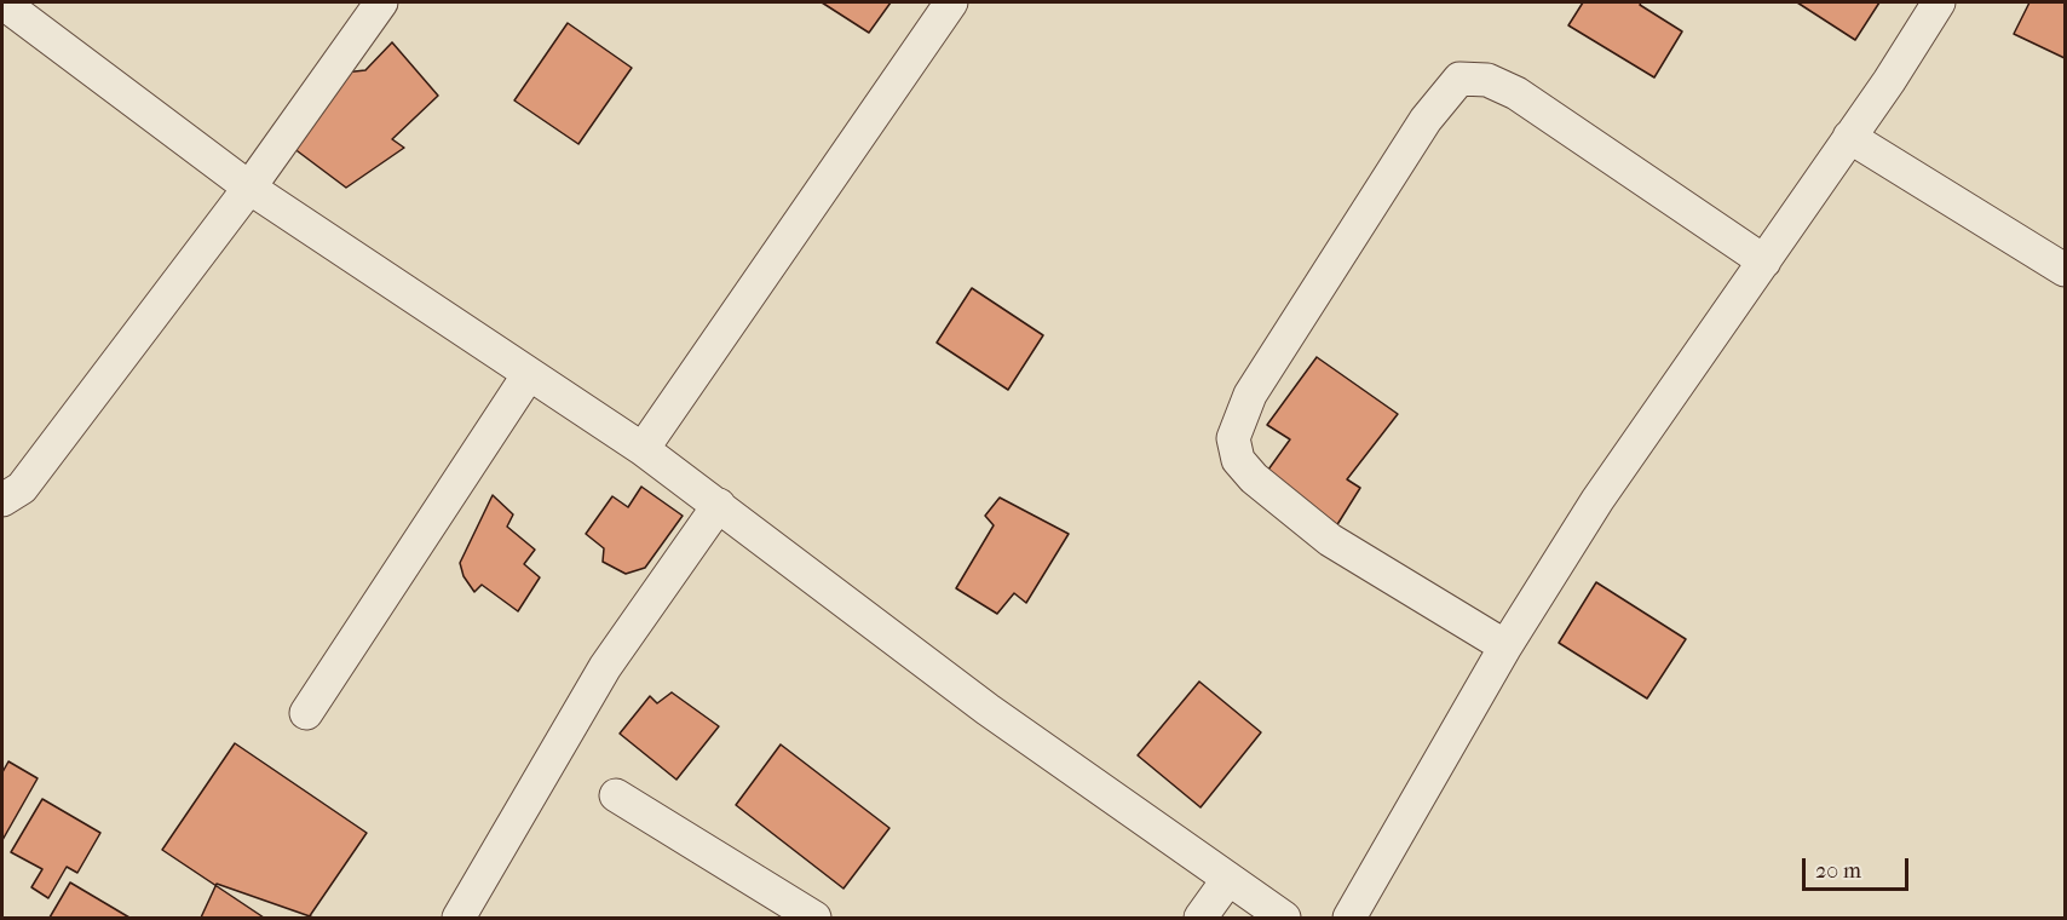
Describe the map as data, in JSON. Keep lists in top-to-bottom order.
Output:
{
  "scale_bar": "20 m"
}
